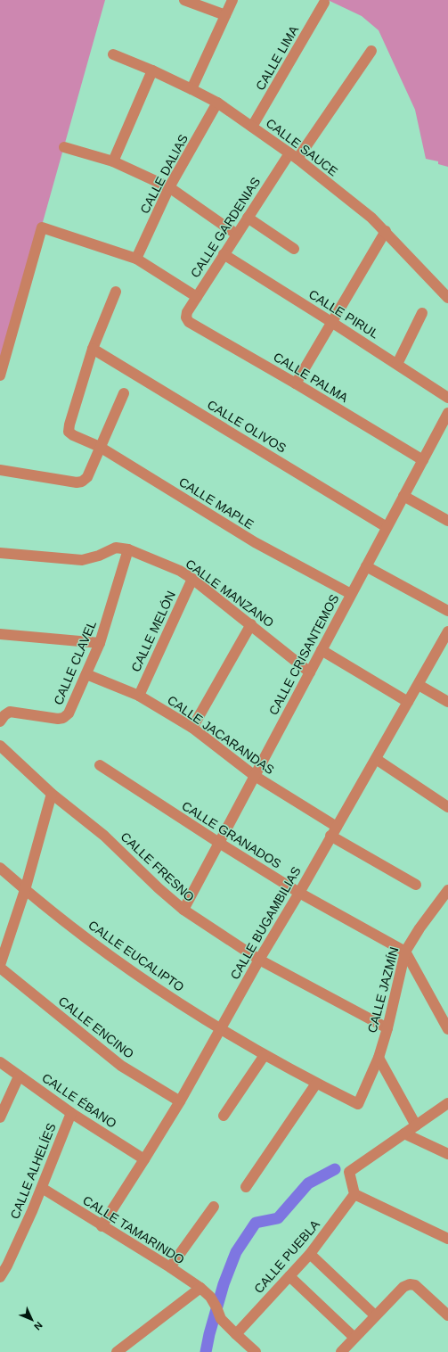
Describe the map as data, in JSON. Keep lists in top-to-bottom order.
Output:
{
  "streets": {
    "street": [
      "CALLE LIMA",
      "CALLE SAUCE",
      "CALLE DALIAS",
      "CALLE GARDENIAS",
      "CALLE PIRUL",
      "CALLE PALMA",
      "CALLE OLIVOS",
      "CALLE MAPLE",
      "CALLE MANZANO",
      "CALLE MELÓN",
      "CALLE CRISANTEMOS",
      "CALLE CLAVEL",
      "CALLE JACARANDAS",
      "CALLE GRANADOS",
      "CALLE FRESNO",
      "CALLE BUGAMBILIAS",
      "CALLE EUCALIPTO",
      "CALLE JAZMÍN",
      "CALLE ENCINO",
      "CALLE ÉBANO",
      "CALLE ALHELÍES",
      "CALLE TAMARINDO",
      "CALLE PUEBLA"
    ]
  },
  "crossings": [
    ["CALLE LIMA", "CALLE SAUCE"],
    ["CALLE SAUCE", "CALLE DALIAS"],
    ["CALLE SAUCE", "CALLE GARDENIAS"],
    ["CALLE GARDENIAS", "CALLE PIRUL"],
    ["CALLE GARDENIAS", "CALLE PALMA"],
    ["CALLE PALMA", "CALLE CRISANTEMOS"],
    ["CALLE OLIVOS", "CALLE MAPLE"],
    ["CALLE OLIVOS", "CALLE CRISANTEMOS"],
    ["CALLE MAPLE", "CALLE CRISANTEMOS"],
    ["CALLE MANZANO", "CALLE MELÓN"],
    ["CALLE MANZANO", "CALLE CRISANTEMOS"],
    ["CALLE MANZANO", "CALLE CLAVEL"],
    ["CALLE MELÓN", "CALLE JACARANDAS"],
    ["CALLE CRISANTEMOS", "CALLE JACARANDAS"],
    ["CALLE CRISANTEMOS", "CALLE GRANADOS"],
    ["CALLE CRISANTEMOS", "CALLE FRESNO"],
    ["CALLE CLAVEL", "CALLE JACARANDAS"],
    ["CALLE JACARANDAS", "CALLE BUGAMBILIAS"],
    ["CALLE GRANADOS", "CALLE BUGAMBILIAS"],
    ["CALLE GRANADOS", "CALLE JAZMÍN"],
    ["CALLE FRESNO", "CALLE BUGAMBILIAS"],
    ["CALLE FRESNO", "CALLE JAZMÍN"],
    ["CALLE BUGAMBILIAS", "CALLE EUCALIPTO"],
    ["CALLE BUGAMBILIAS", "CALLE ENCINO"],
    ["CALLE BUGAMBILIAS", "CALLE ÉBANO"],
    ["CALLE BUGAMBILIAS", "CALLE TAMARINDO"],
    ["CALLE EUCALIPTO", "CALLE JAZMÍN"],
    ["CALLE ÉBANO", "CALLE ALHELÍES"],
    ["CALLE ALHELÍES", "CALLE TAMARINDO"],
    ["CALLE TAMARINDO", "CALLE PUEBLA"]
  ],
  "north": "bottom right"
}
